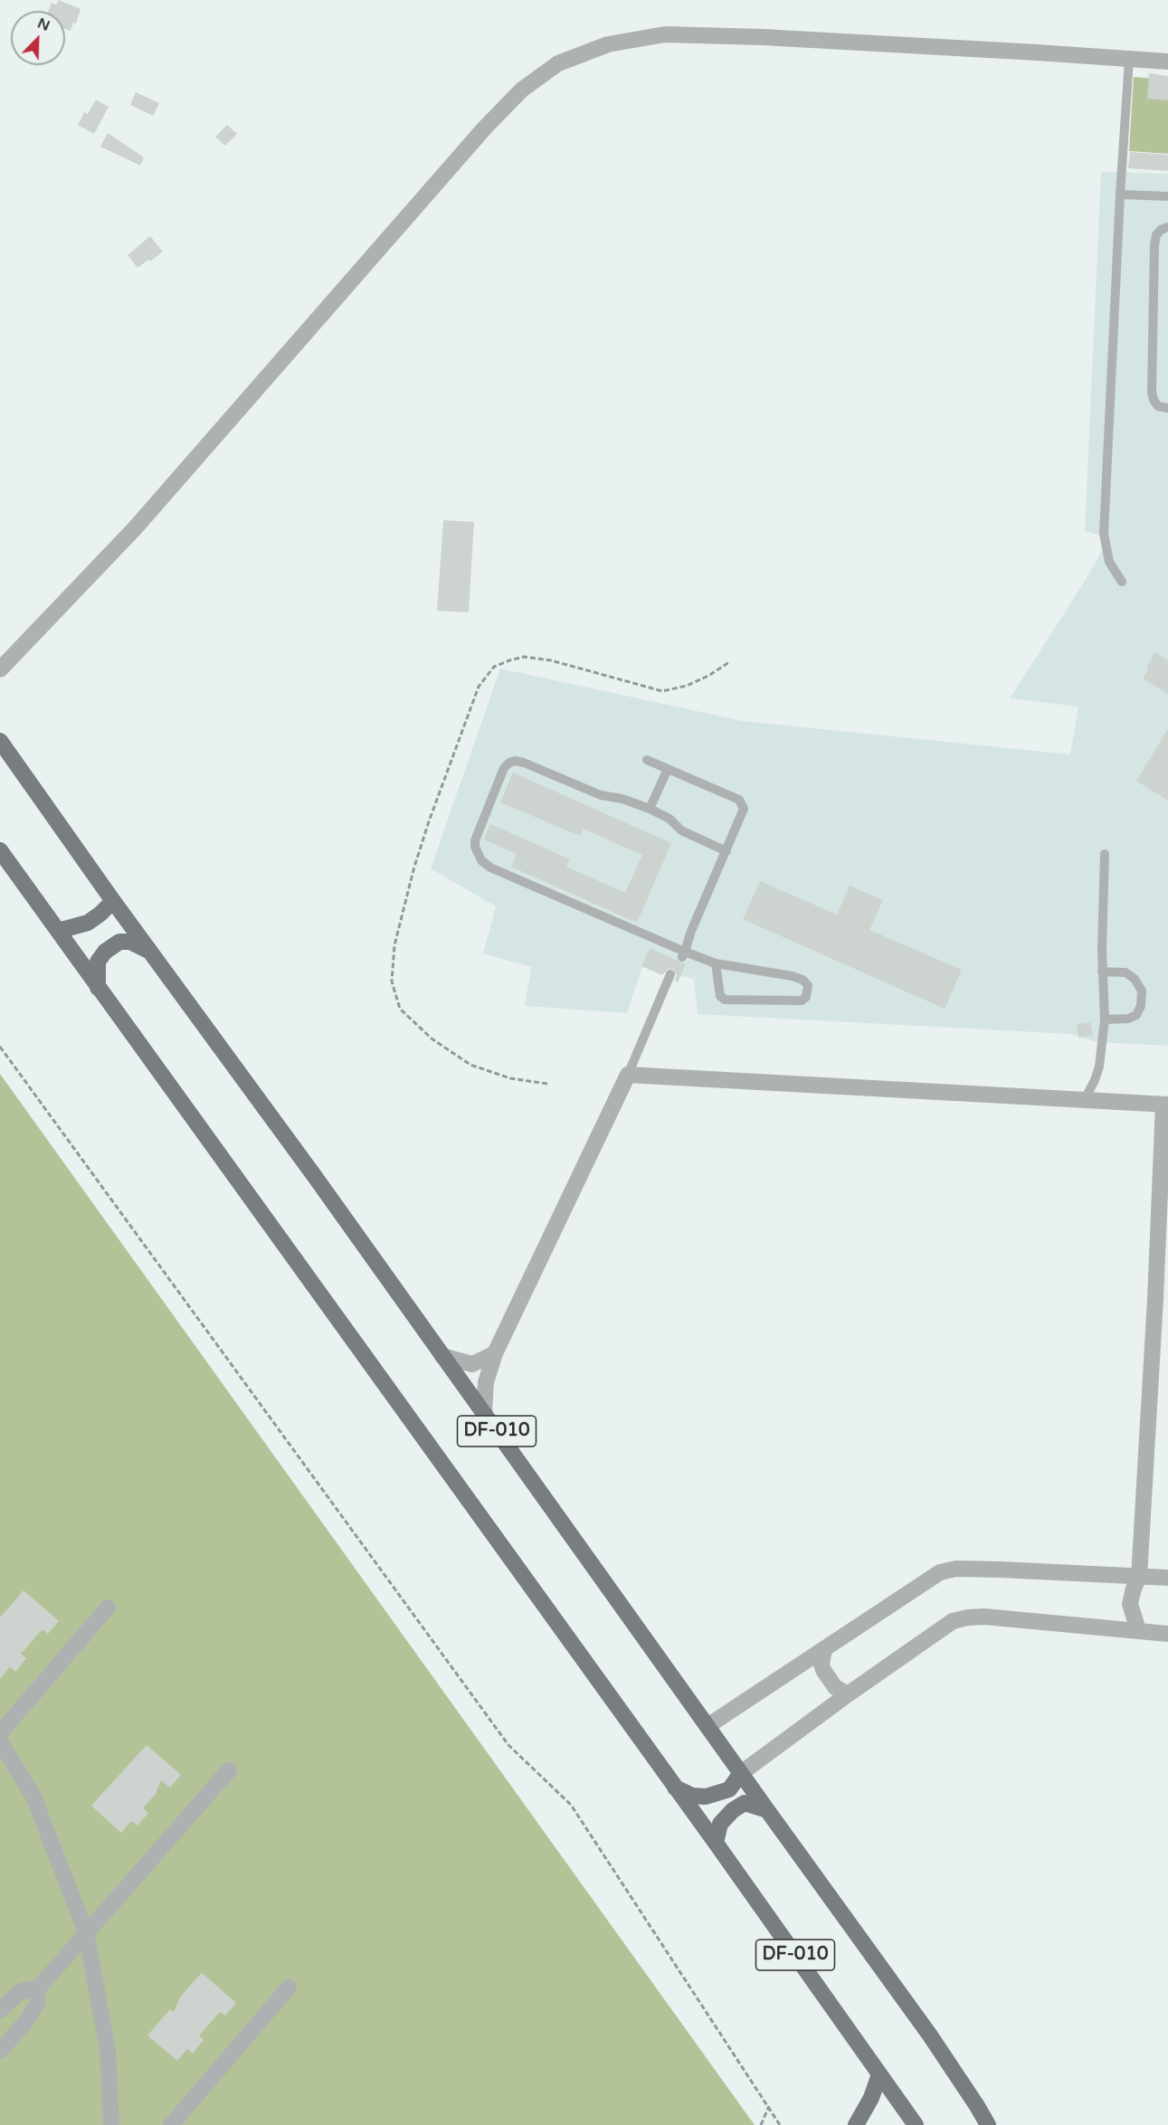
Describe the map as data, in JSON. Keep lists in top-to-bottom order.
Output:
{
  "streets": {
    "main road": ["DF-010"]
  },
  "north": "top right"
}
